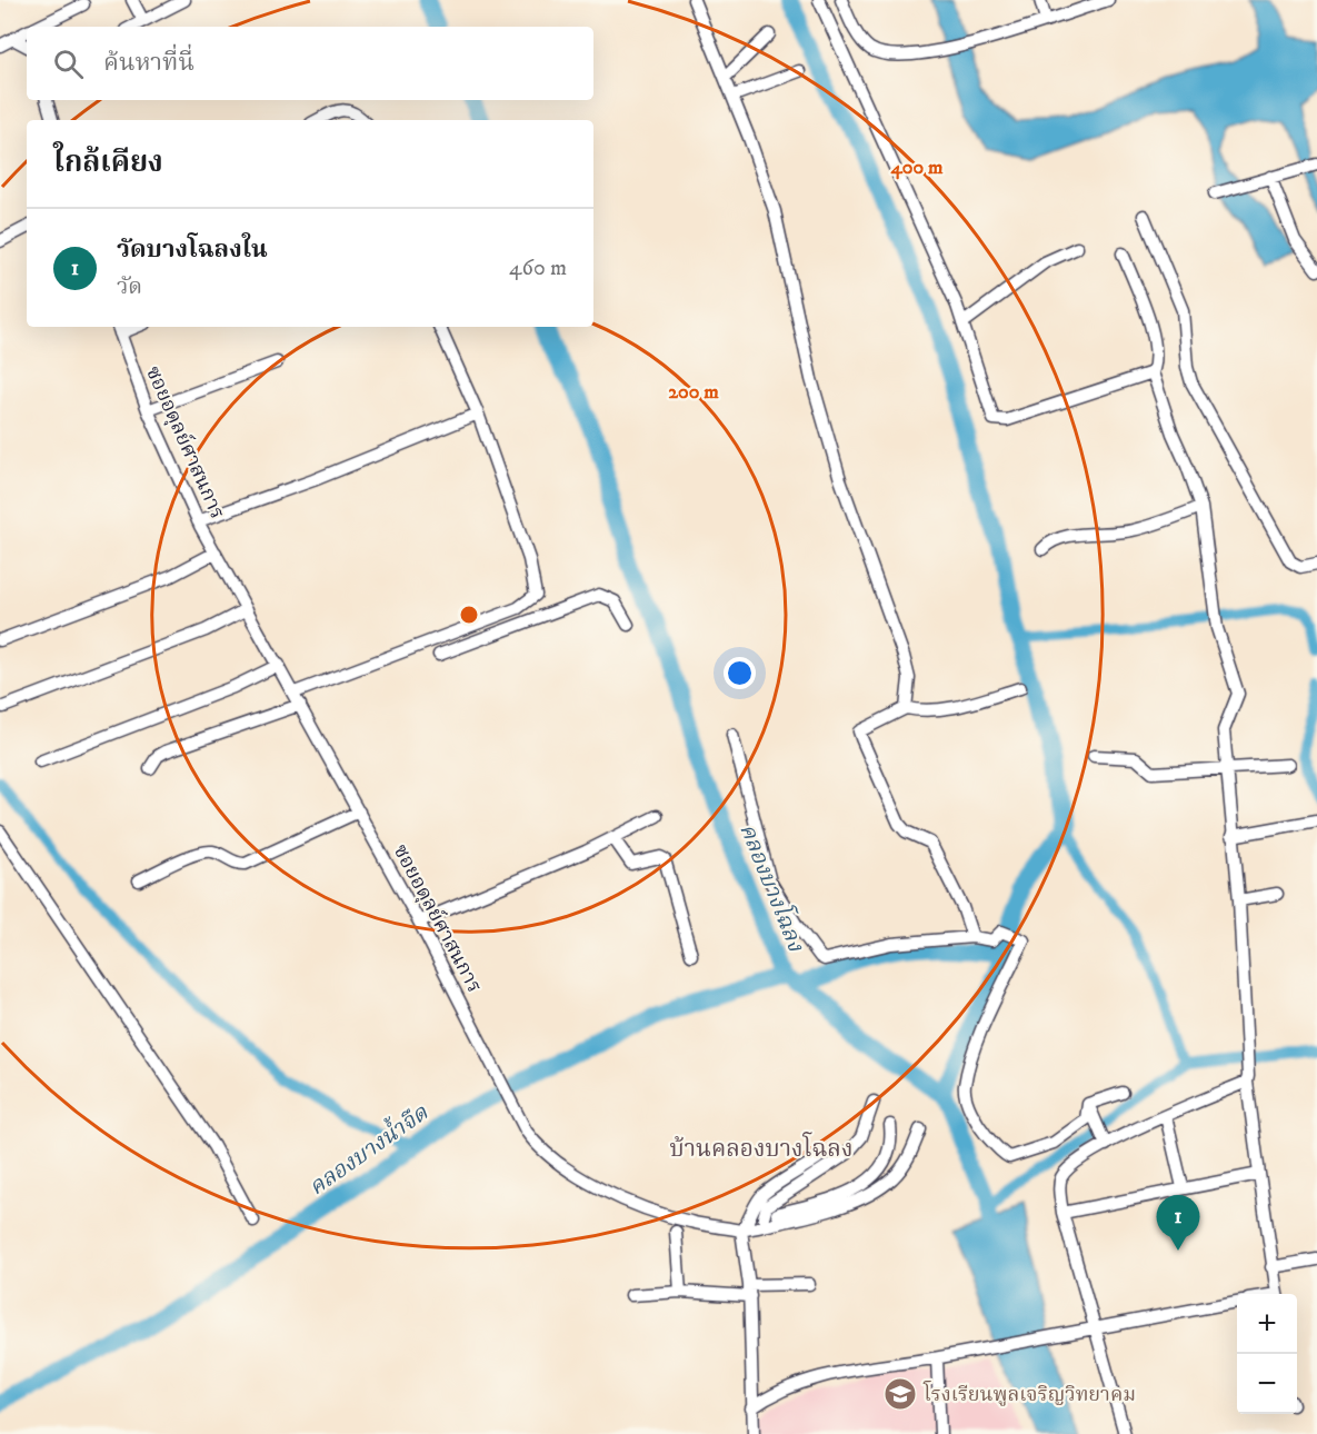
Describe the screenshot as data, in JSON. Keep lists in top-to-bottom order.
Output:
{
  "streets": {
    "street": ["ซอยอดุลย์ศาสนการ"]
  },
  "districts": ["บ้านคลองบางโฉลง"],
  "water": ["คลองบางโฉลง", "คลองบางน้ำจืด"],
  "places": {
    "school or university": ["โรงเรียนพูลเจริญวิทยาคม"]
  },
  "page": {
    "search": "ค้นหาที่นี่",
    "heading": "ใกล้เคียง",
    "list": [
      {
        "mark": "1",
        "name": "วัดบางโฉลงใน",
        "note": "วัด",
        "value": "460 m"
      }
    ],
    "pins": "1",
    "map_buttons": ["+", "−"]
  },
  "rings": ["400 m", "200 m"]
}
